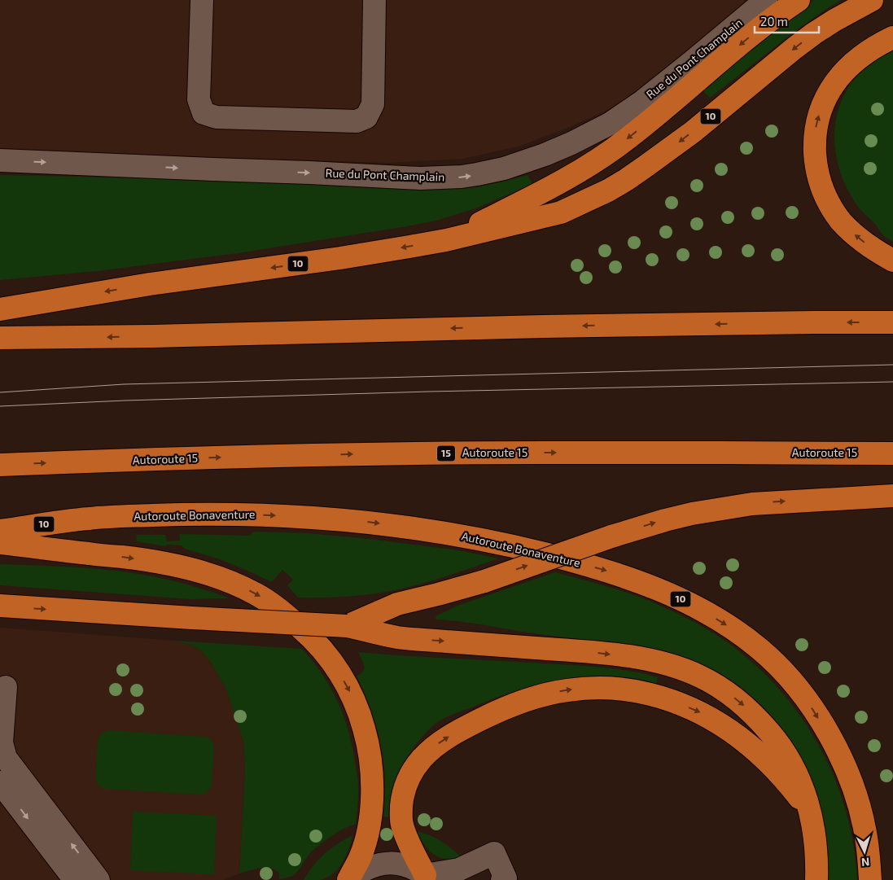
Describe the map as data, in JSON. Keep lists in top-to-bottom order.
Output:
{
  "streets": {
    "highway": [
      "10",
      "Autoroute 15",
      "15",
      "Autoroute Bonaventure"
    ],
    "street": ["Rue du Pont Champlain"]
  },
  "one_way": ["Rue du Pont Champlain"],
  "scale_bar": "20 m",
  "north": "bottom"
}
